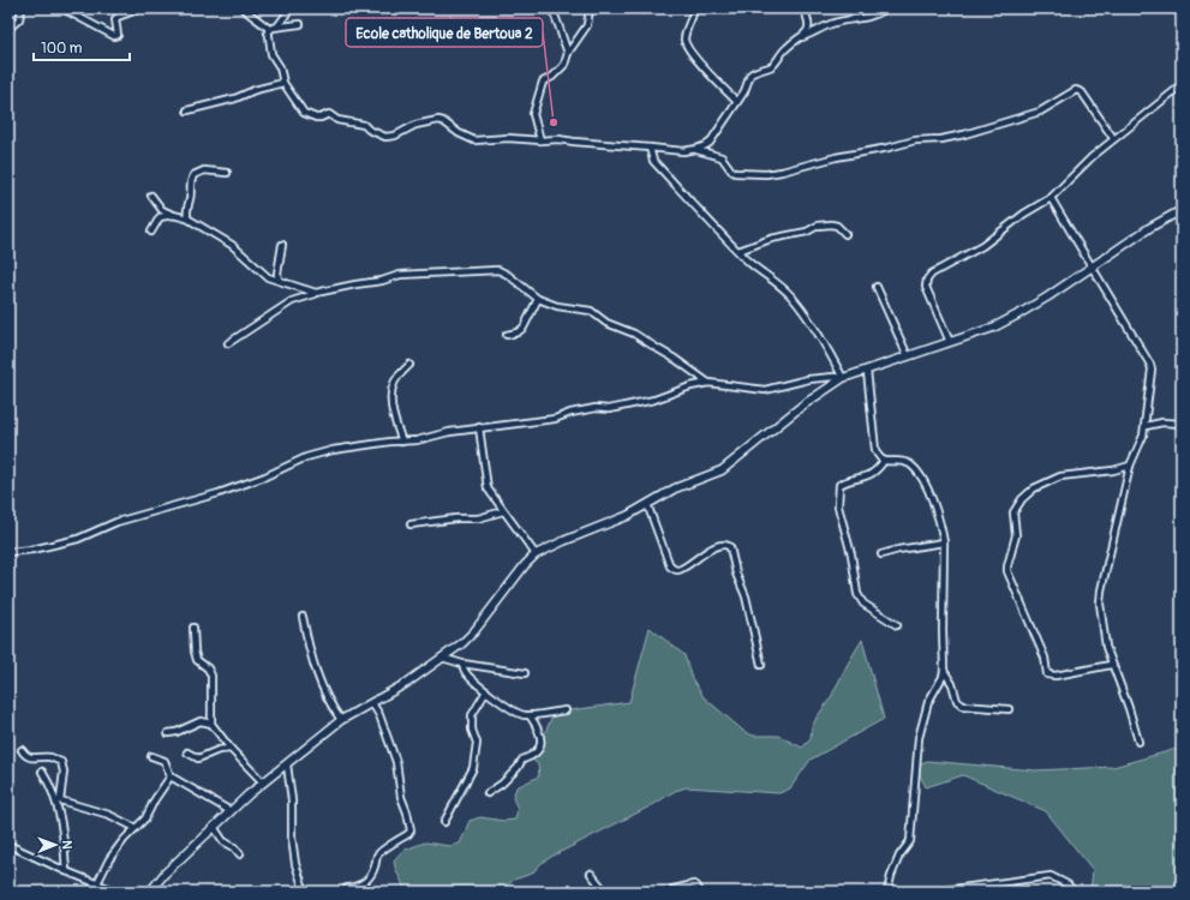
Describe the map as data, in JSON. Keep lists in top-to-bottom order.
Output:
{
  "places": ["Ecole catholique de Bertoua 2"],
  "scale_bar": "100 m",
  "north": "right"
}
